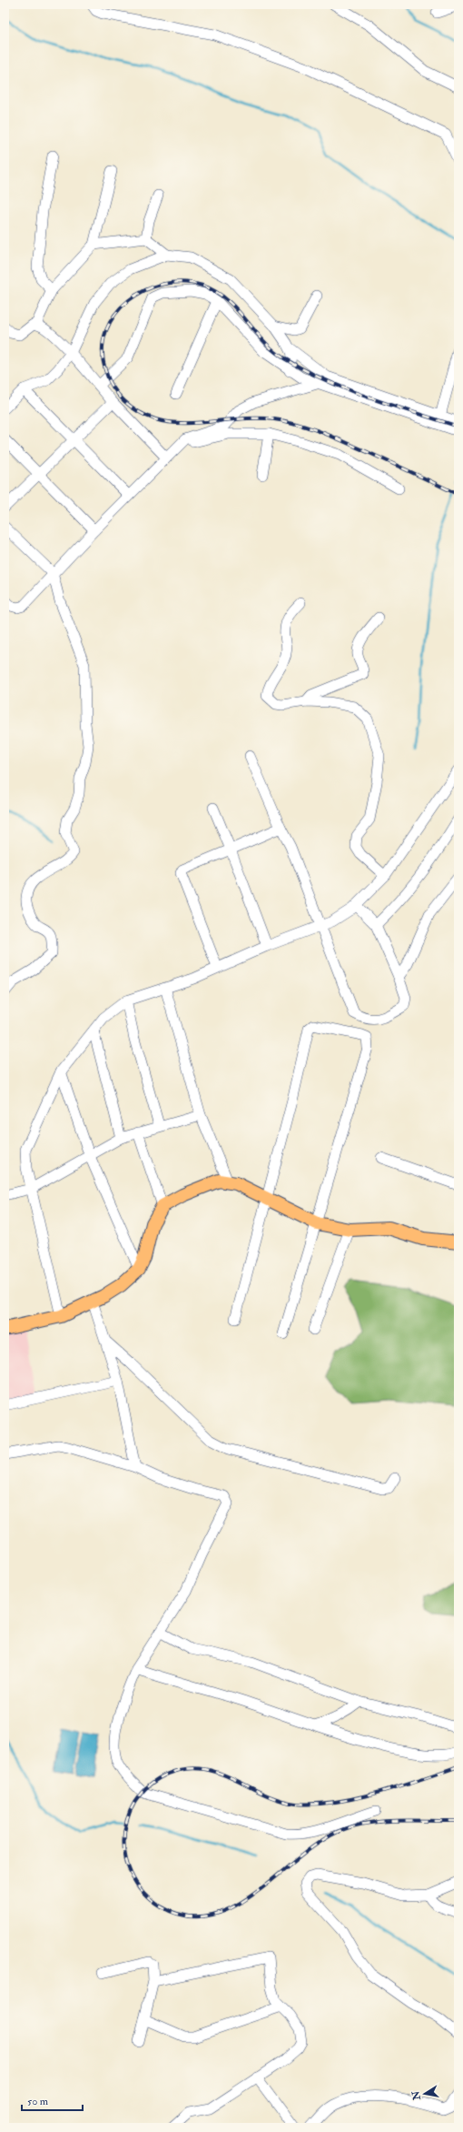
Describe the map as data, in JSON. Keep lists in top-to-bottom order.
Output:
{
  "scale_bar": "50 m",
  "north": "left"
}
